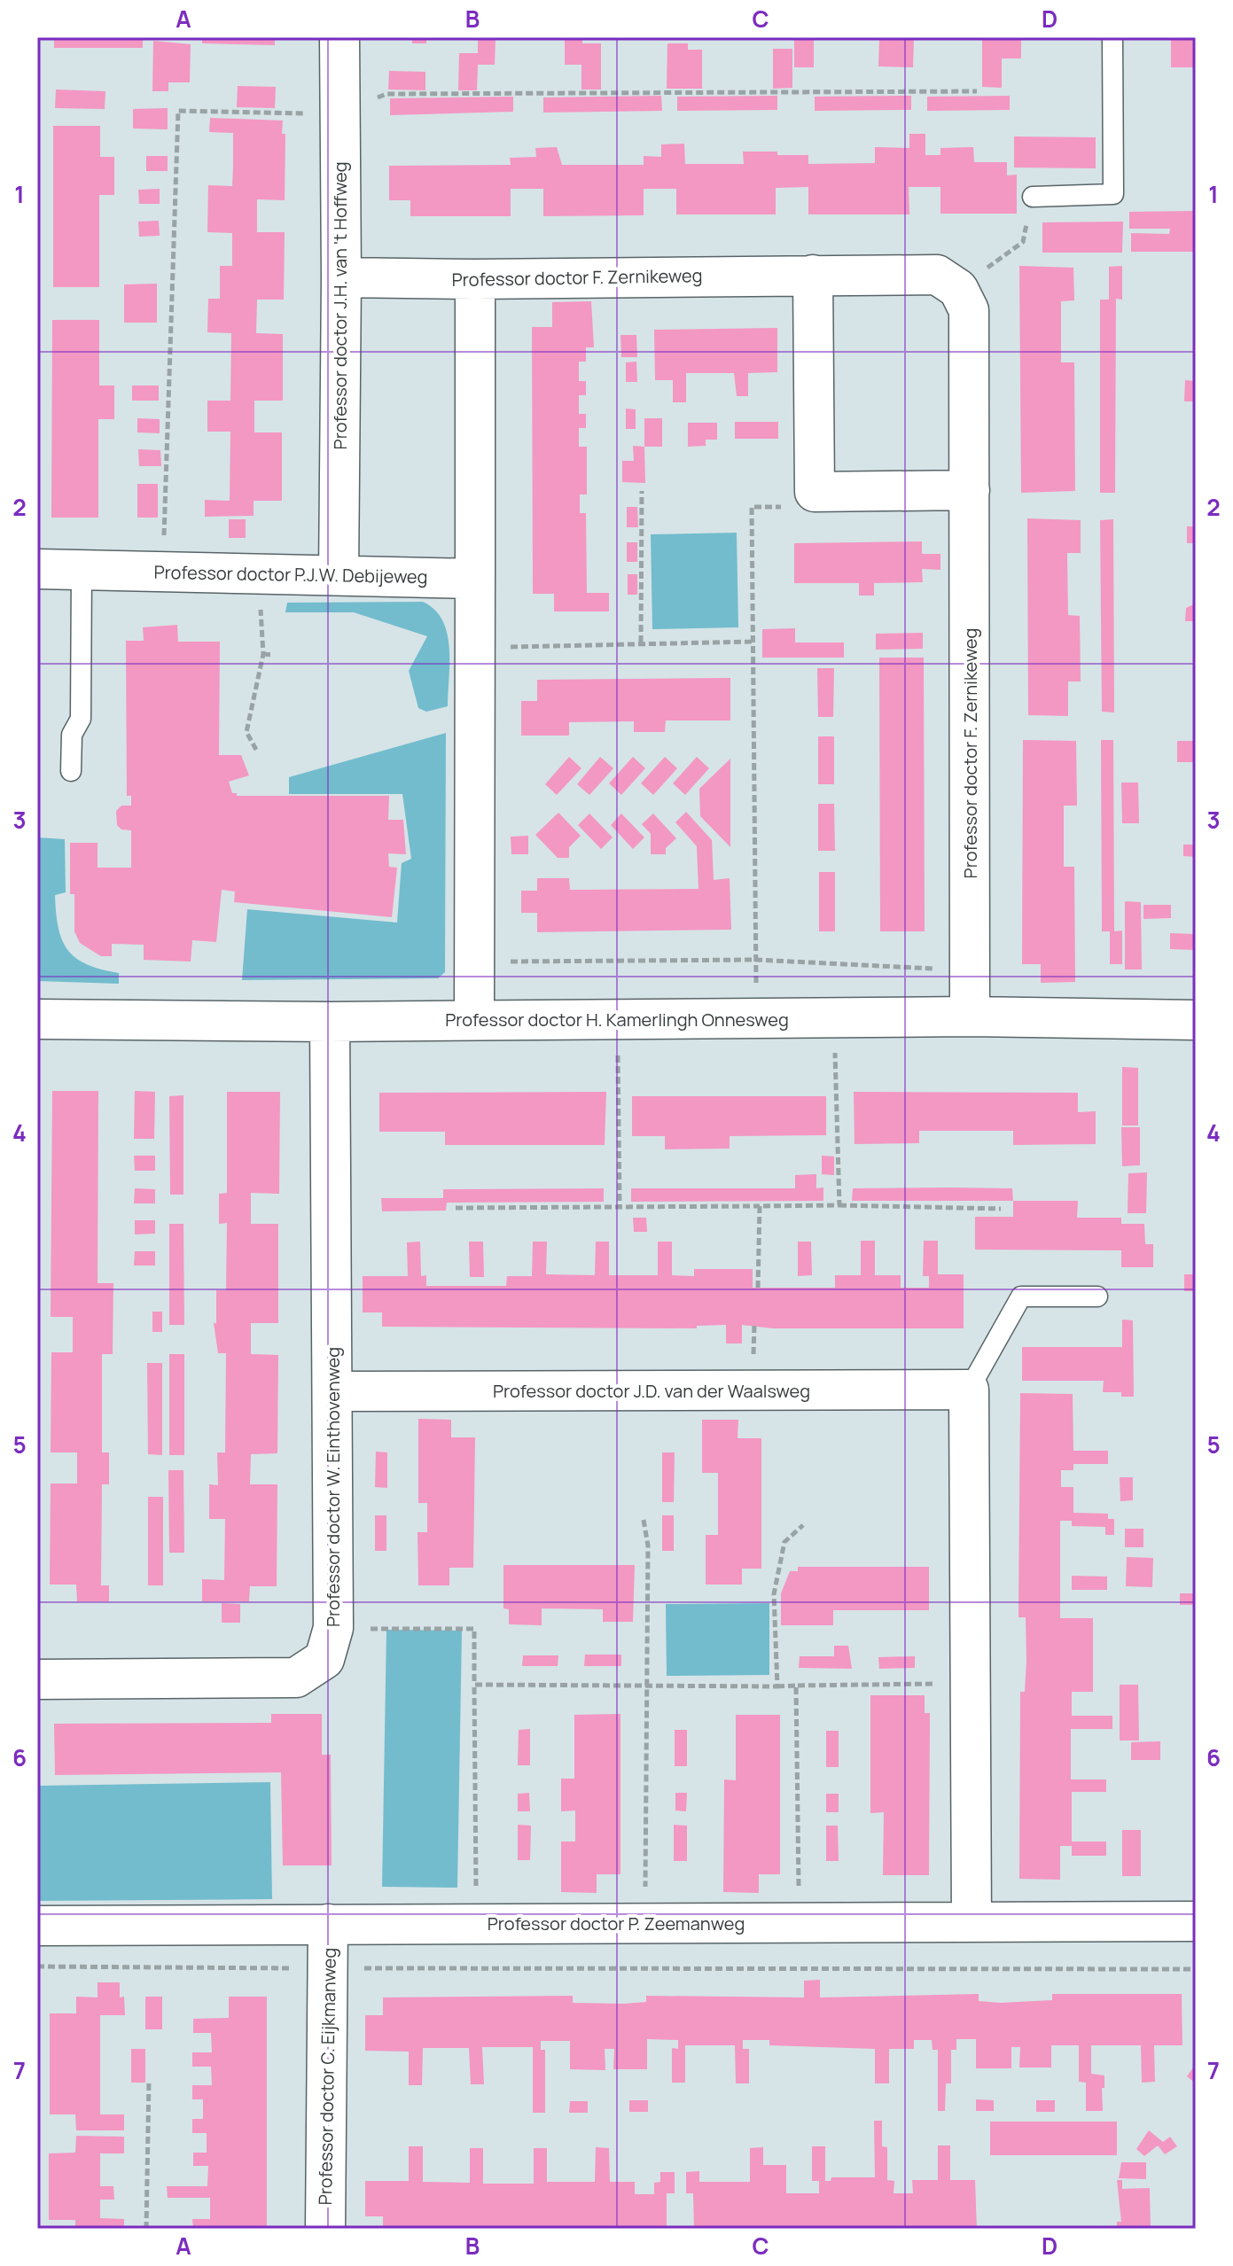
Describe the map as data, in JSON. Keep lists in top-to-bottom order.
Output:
{
  "streets": {
    "street": [
      "Professor doctor F. Zernikeweg",
      "Professor doctor J.H. van 't Hoffweg",
      "Professor doctor P.J.W. Debijeweg",
      "Professor doctor H. Kamerlingh Onnesweg",
      "Professor doctor J.D. van der Waalsweg",
      "Professor doctor W. Einthovenweg",
      "Professor doctor P. Zeemanweg",
      "Professor doctor C. Eijkmanweg"
    ]
  },
  "crossings": [
    ["Professor doctor F. Zernikeweg", "Professor doctor J.H. van 't Hoffweg"],
    ["Professor doctor F. Zernikeweg", "Professor doctor H. Kamerlingh Onnesweg"],
    ["Professor doctor J.H. van 't Hoffweg", "Professor doctor P.J.W. Debijeweg"],
    ["Professor doctor H. Kamerlingh Onnesweg", "Professor doctor W. Einthovenweg"],
    ["Professor doctor J.D. van der Waalsweg", "Professor doctor W. Einthovenweg"],
    ["Professor doctor P. Zeemanweg", "Professor doctor C. Eijkmanweg"]
  ],
  "grid": {
    "columns": [
      "A",
      "B",
      "C",
      "D"
    ],
    "rows": [
      "1",
      "2",
      "3",
      "4",
      "5",
      "6",
      "7"
    ]
  }
}
